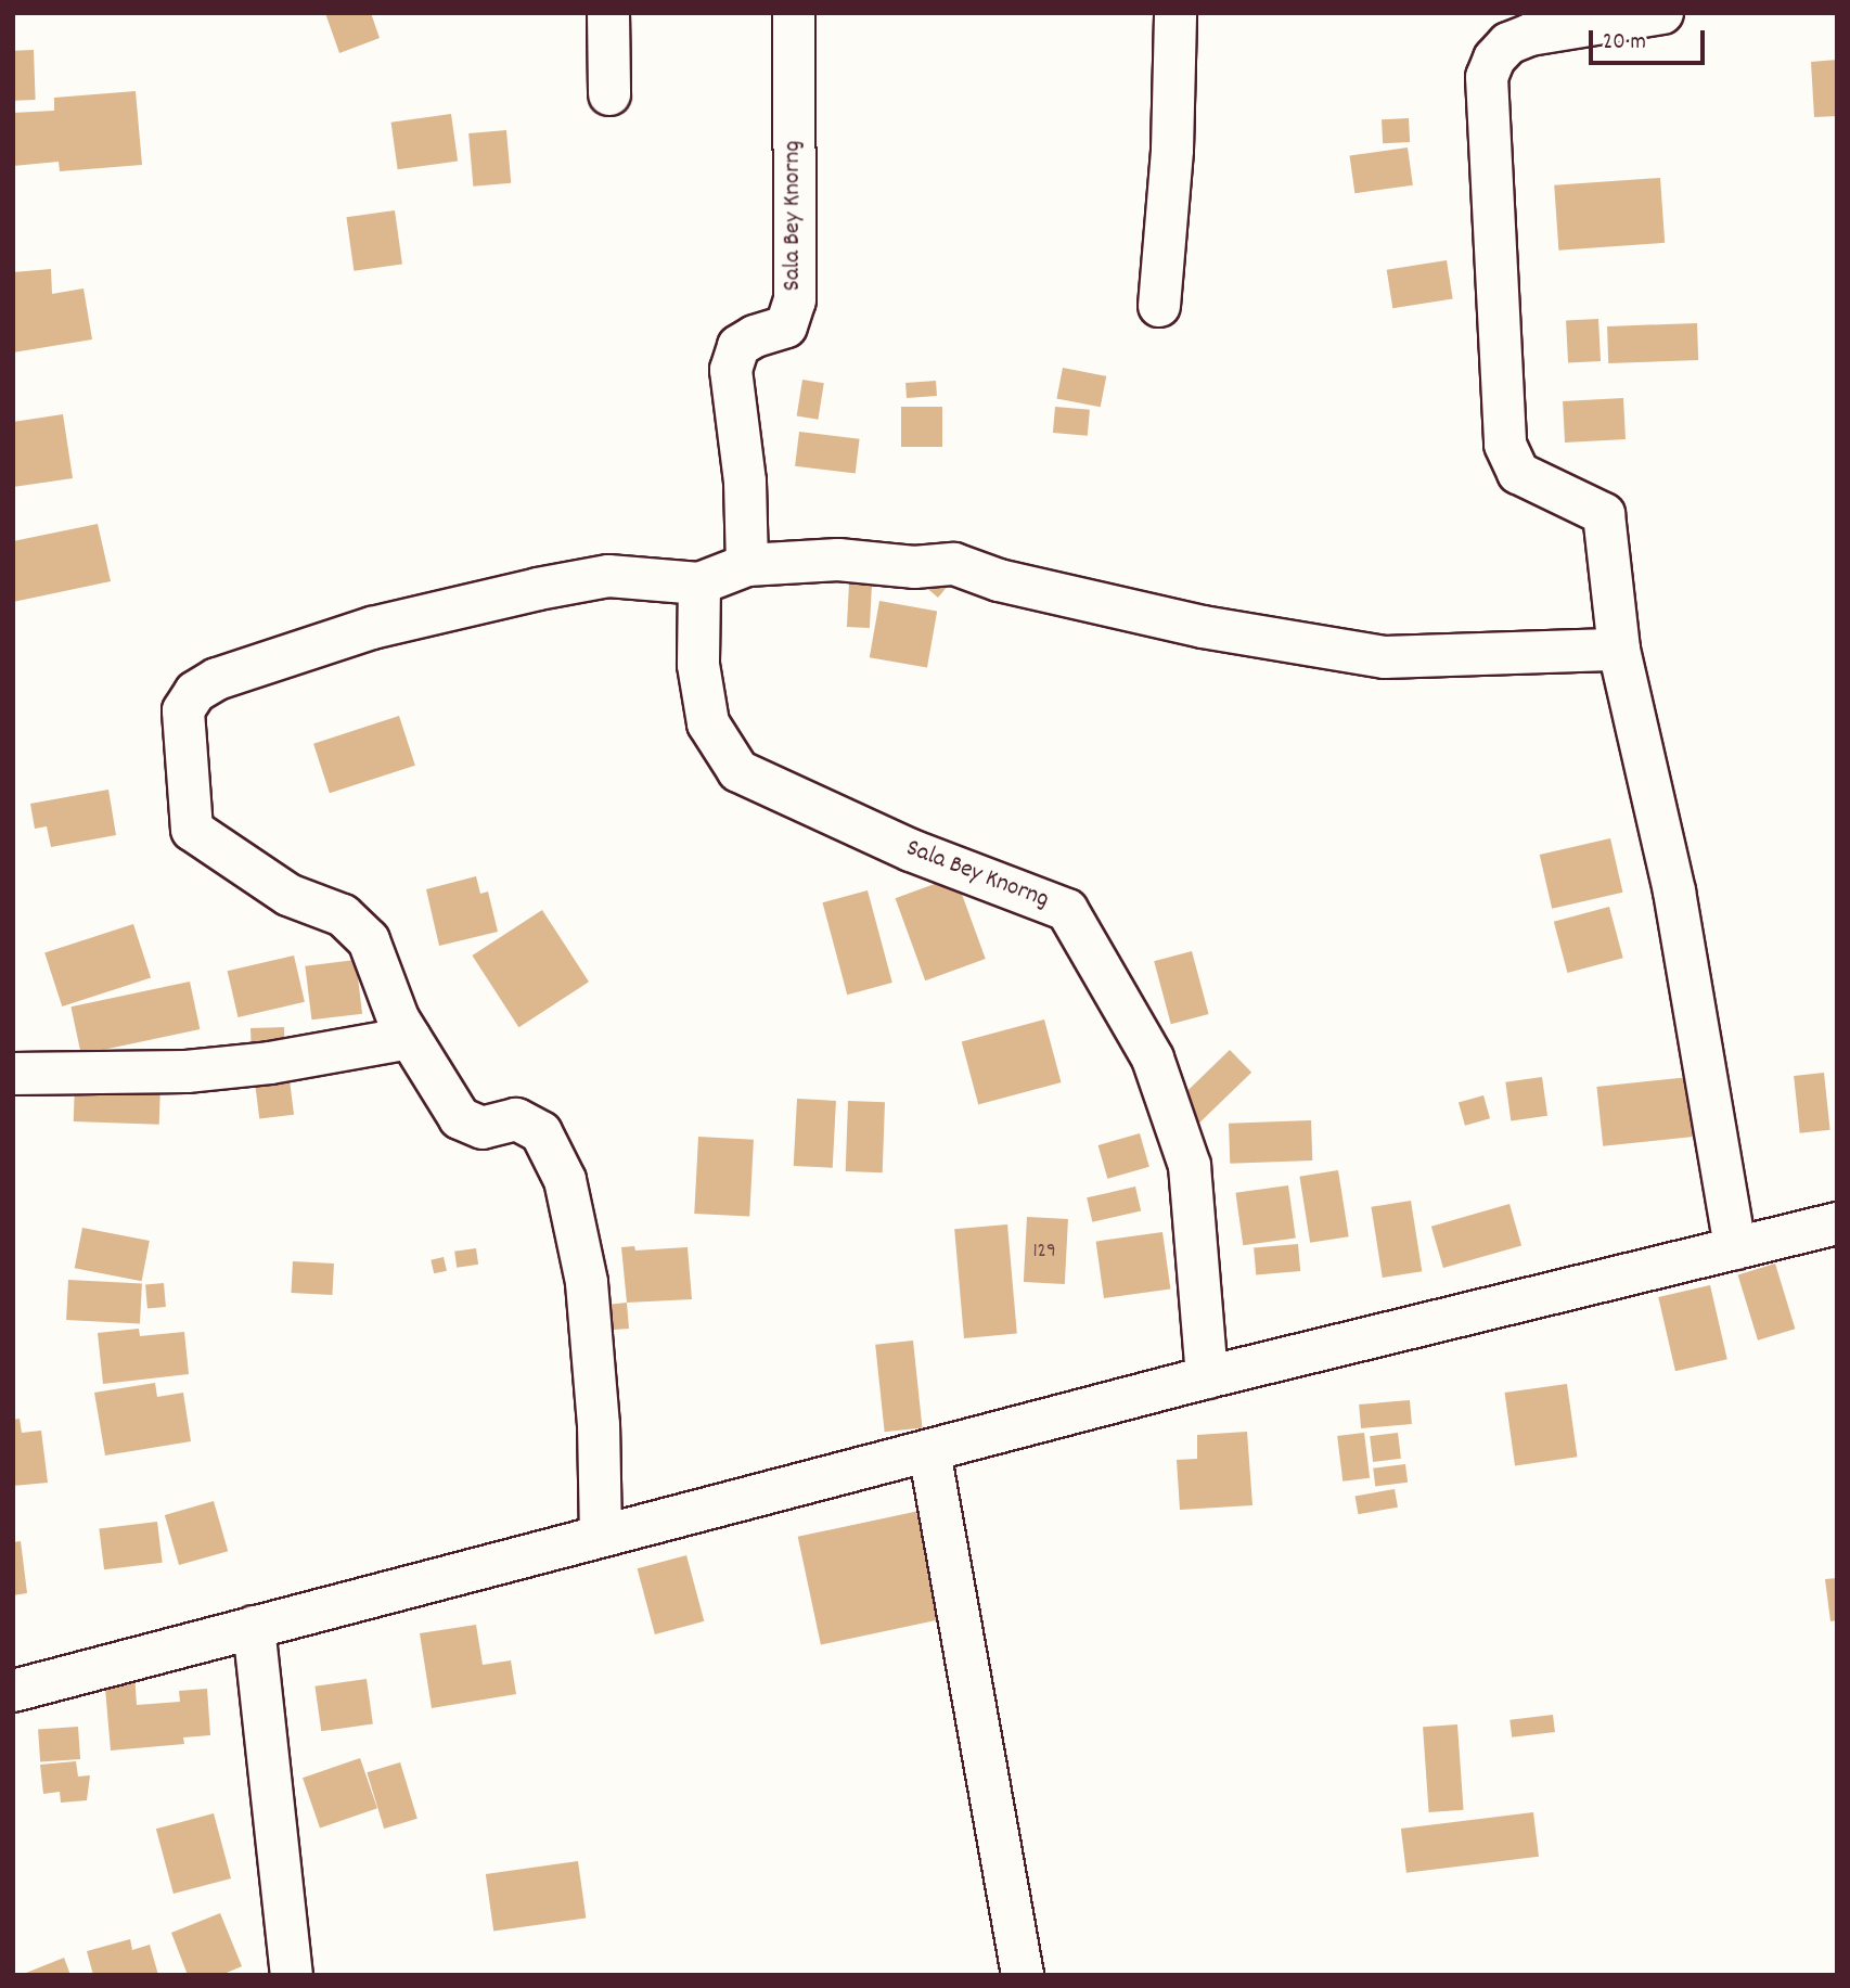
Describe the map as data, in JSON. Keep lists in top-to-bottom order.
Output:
{
  "streets": {
    "street": ["Sala Bey Knorng"]
  },
  "house_numbers": ["129"],
  "scale_bar": "20 m"
}
